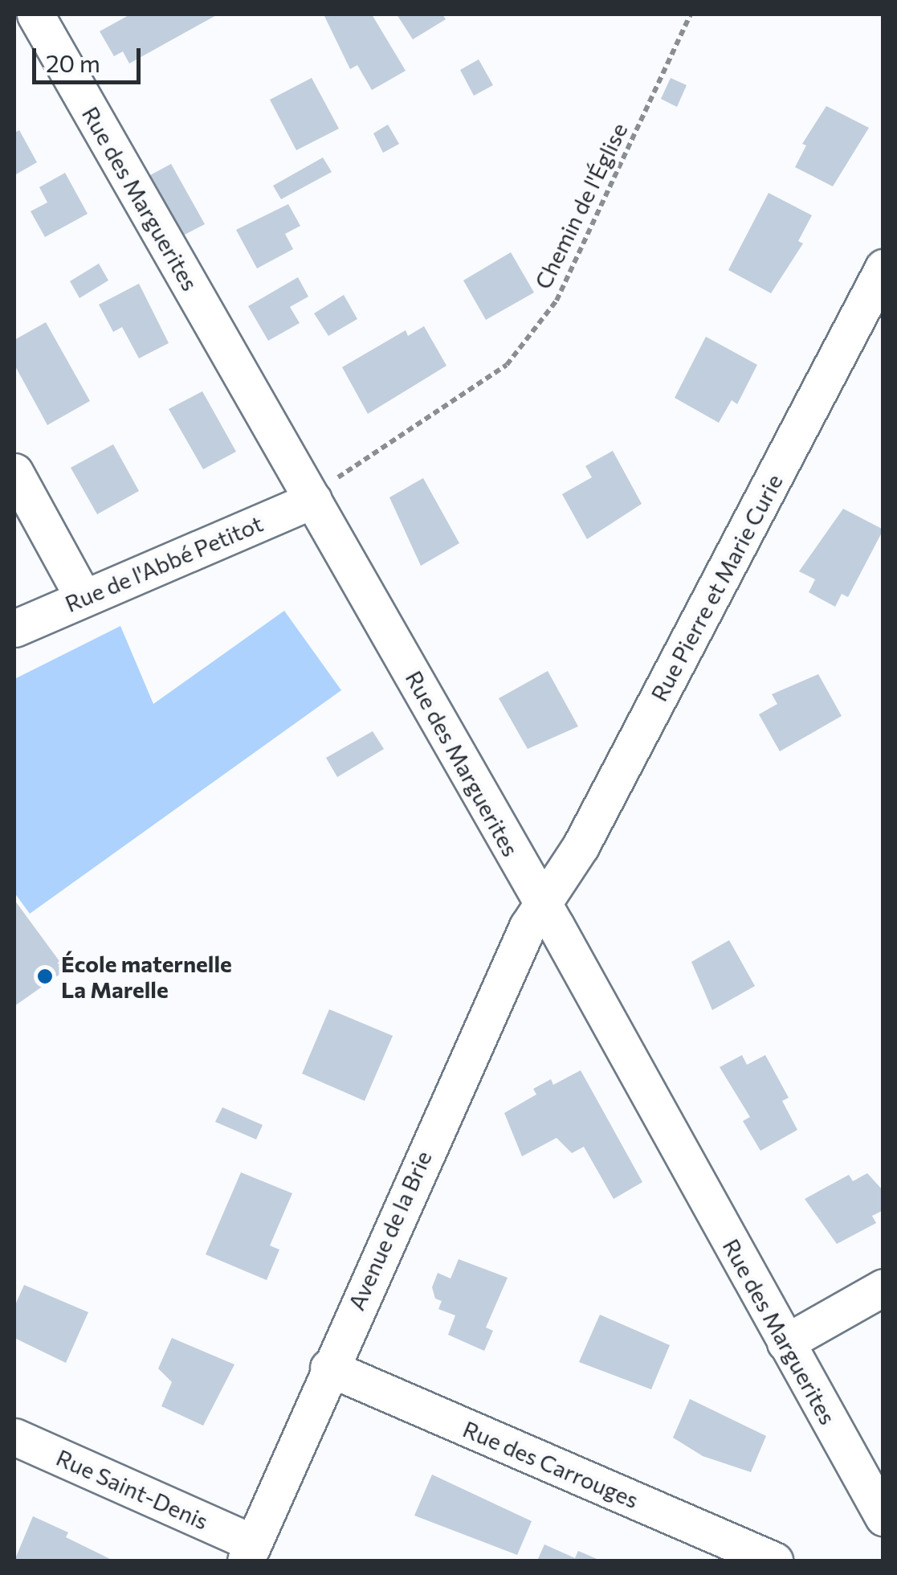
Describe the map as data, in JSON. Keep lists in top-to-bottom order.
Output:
{
  "streets": {
    "street": [
      "Rue des Marguerites",
      "Rue de l'Abbé Petitot",
      "Rue Pierre et Marie Curie",
      "Avenue de la Brie",
      "Rue des Carrouges",
      "Rue Saint-Denis"
    ],
    "path": ["Chemin de l'Église"]
  },
  "crossings": [
    ["Rue des Marguerites", "Chemin de l'Église"],
    ["Rue des Marguerites", "Rue de l'Abbé Petitot"],
    ["Rue des Marguerites", "Rue Pierre et Marie Curie"],
    ["Rue des Marguerites", "Avenue de la Brie"],
    ["Chemin de l'Église", "Rue de l'Abbé Petitot"],
    ["Rue Pierre et Marie Curie", "Avenue de la Brie"],
    ["Avenue de la Brie", "Rue des Carrouges"],
    ["Avenue de la Brie", "Rue Saint-Denis"]
  ],
  "places": ["École maternelle La Marelle"],
  "scale_bar": "20 m"
}
